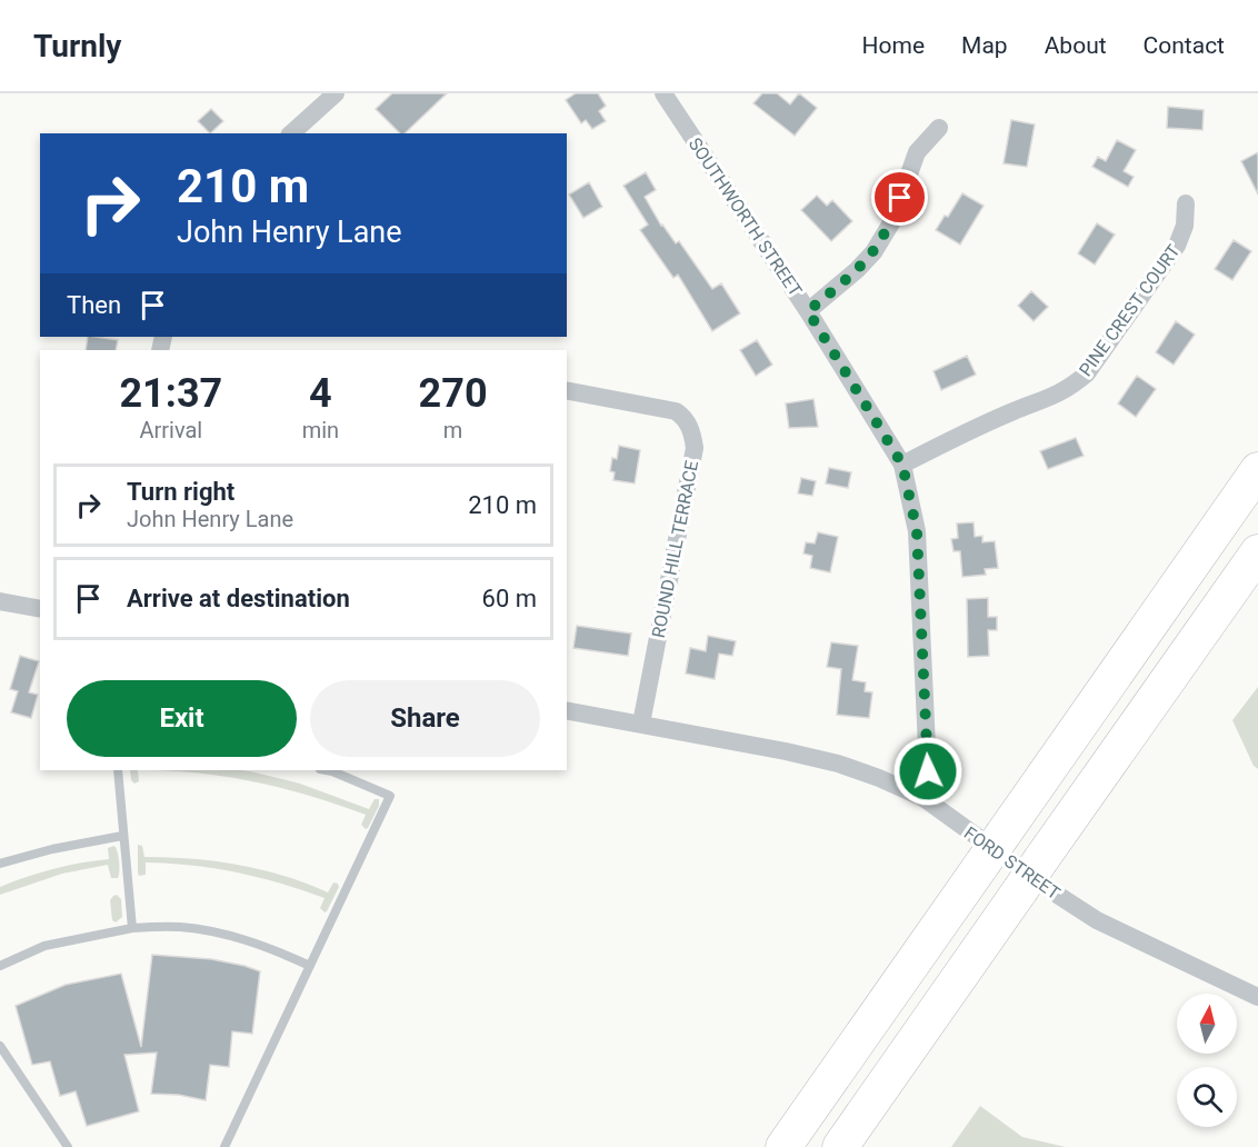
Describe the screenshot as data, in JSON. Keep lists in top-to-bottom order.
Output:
{
  "streets": {
    "street": [
      "SOUTHWORTH STREET",
      "PINE CREST COURT",
      "ROUND HILL TERRACE",
      "FORD STREET"
    ]
  },
  "crossings": [
    ["SOUTHWORTH STREET", "PINE CREST COURT"],
    ["SOUTHWORTH STREET", "FORD STREET"],
    ["ROUND HILL TERRACE", "FORD STREET"]
  ],
  "north": "top",
  "page": {
    "header": "Turnly",
    "nav": [
      "Home",
      "Map",
      "About",
      "Contact"
    ],
    "turn": ["210 m", "John Henry Lane"],
    "then": "Then",
    "eta": [
      "21:37",
      "Arrival",
      "4",
      "min",
      "270",
      "m"
    ],
    "list": [
      {
        "name": "Turn right",
        "note": "John Henry Lane",
        "value": "210 m"
      },
      {
        "name": "Arrive at destination",
        "value": "60 m"
      }
    ],
    "buttons": ["Exit", "Share"]
  }
}
